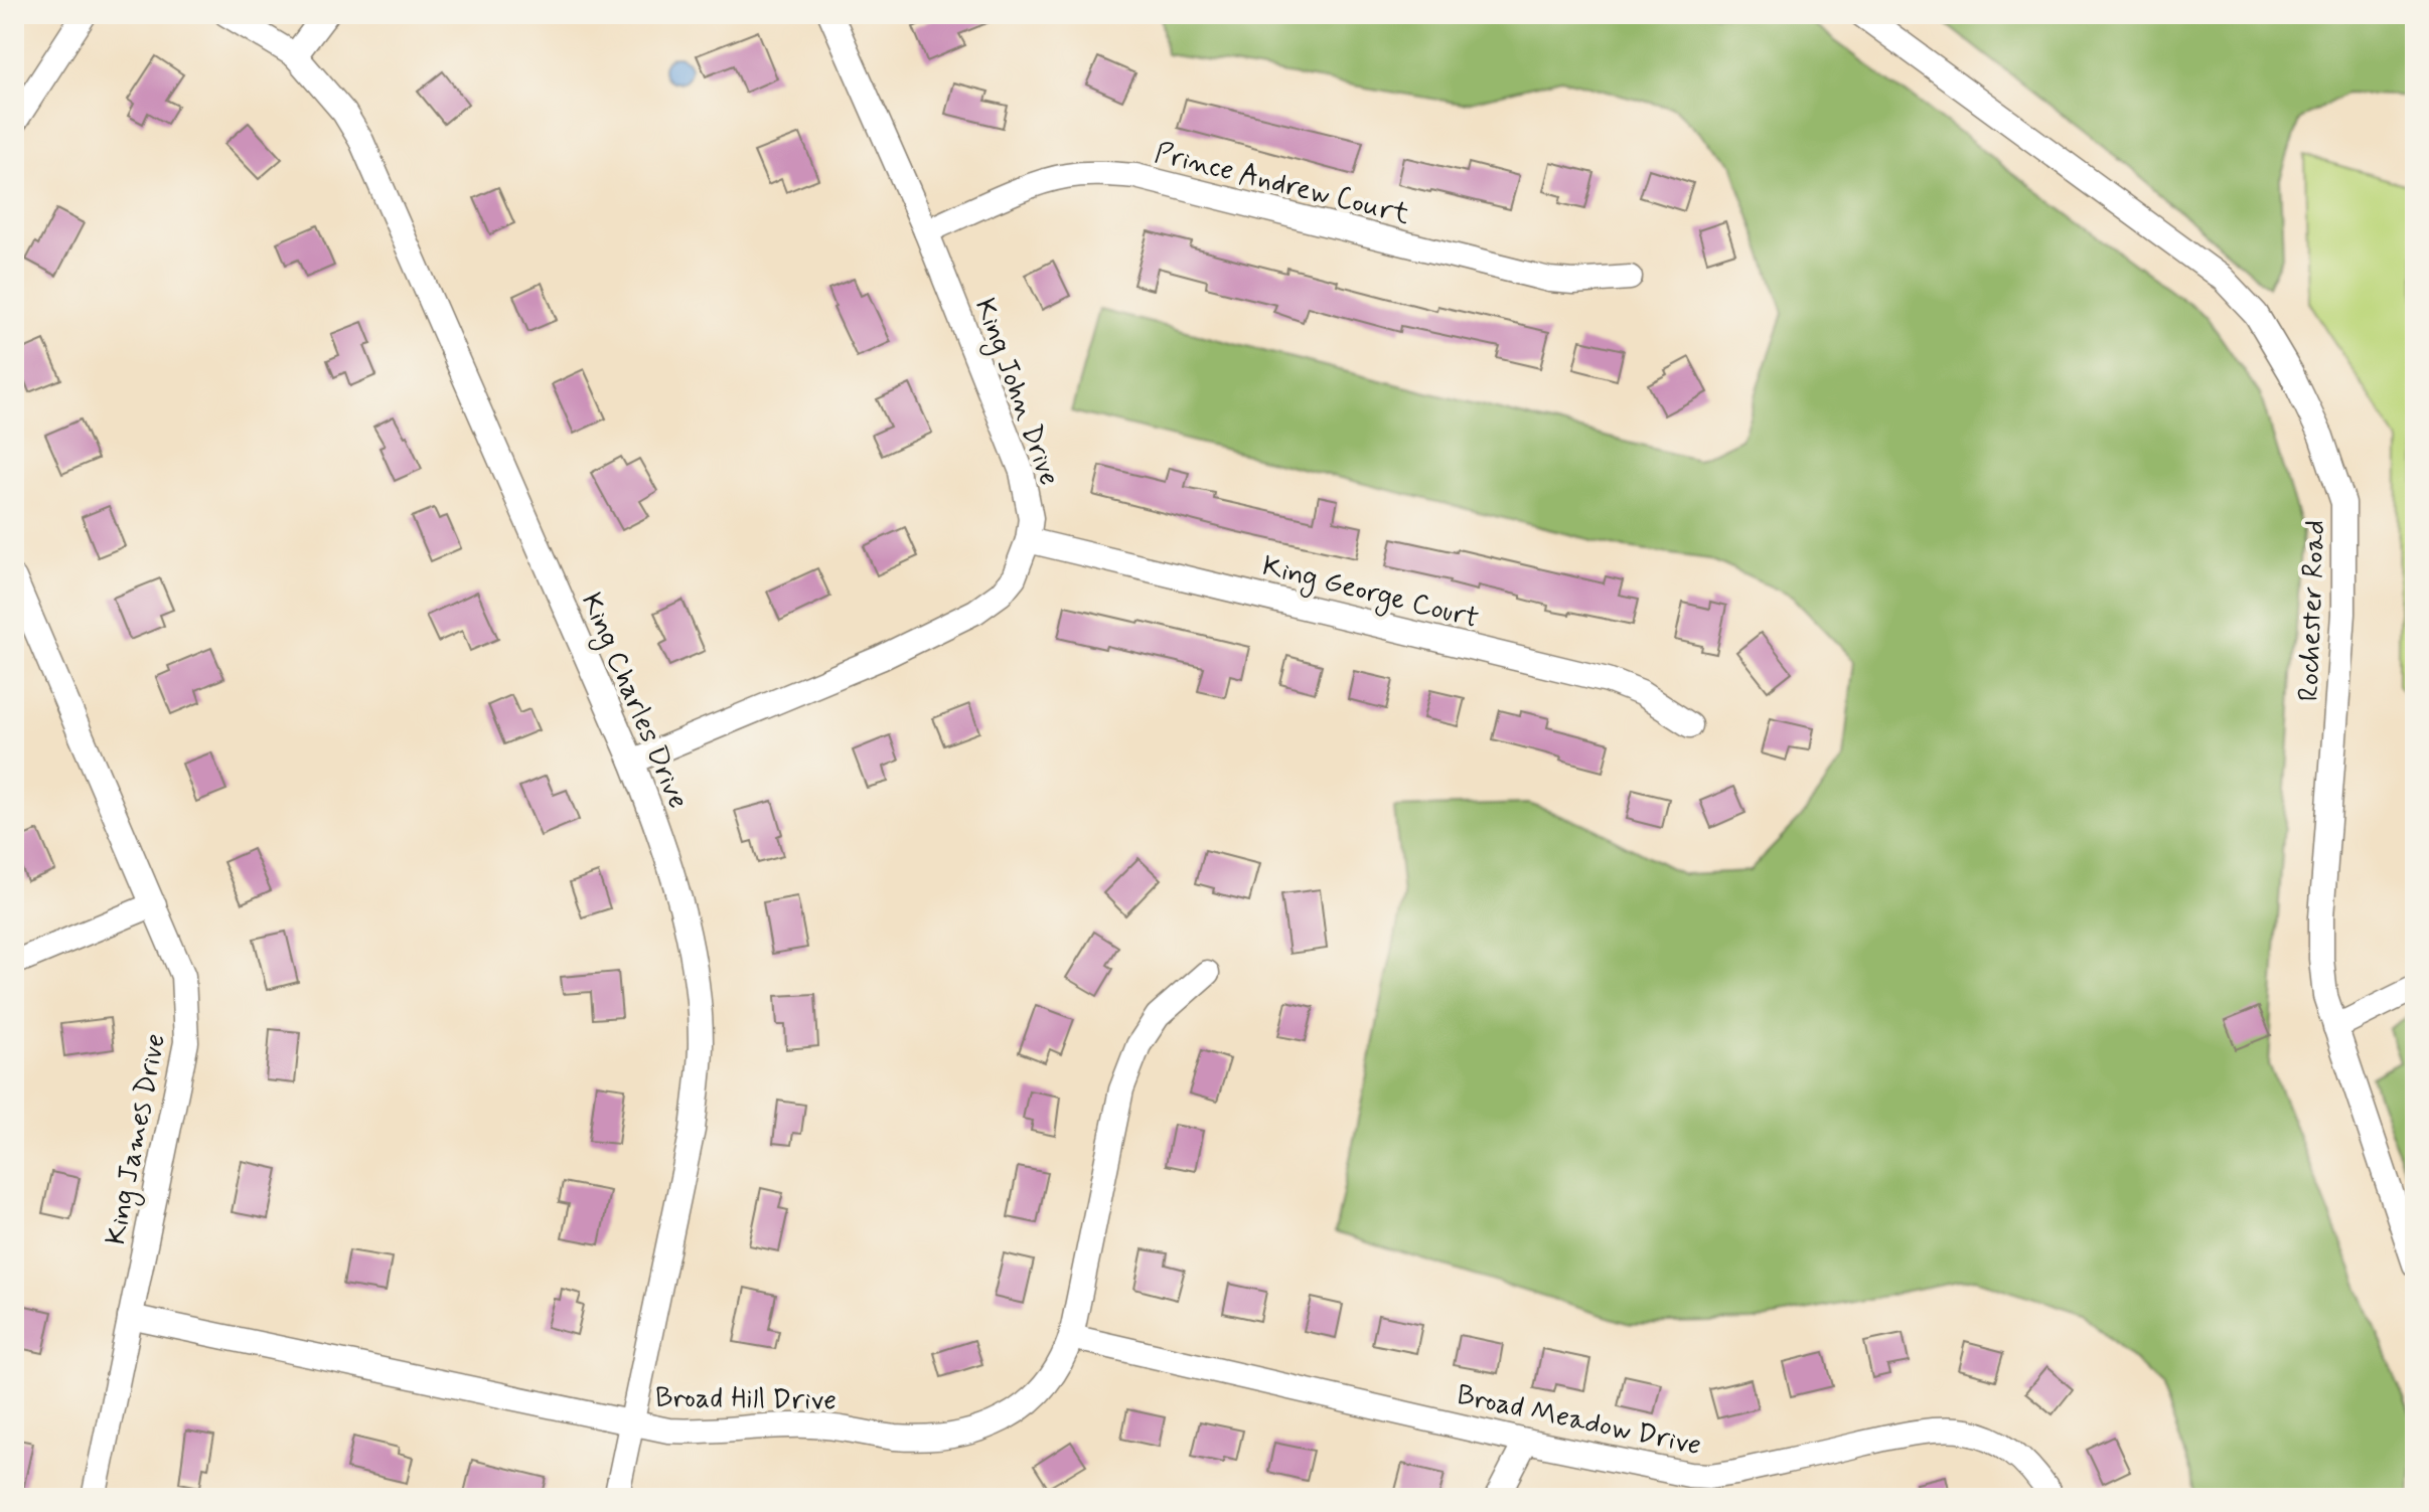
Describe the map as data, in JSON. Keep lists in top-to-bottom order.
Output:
{
  "streets": {
    "street": [
      "Prince Andrew Court",
      "King John Drive",
      "King George Court",
      "Rochester Road",
      "King Charles Drive",
      "King James Drive",
      "Broad Hill Drive",
      "Broad Meadow Drive"
    ]
  },
  "crossings": [
    ["Prince Andrew Court", "King John Drive"],
    ["King John Drive", "King George Court"],
    ["King John Drive", "King Charles Drive"],
    ["King Charles Drive", "Broad Hill Drive"],
    ["King James Drive", "Broad Hill Drive"],
    ["Broad Hill Drive", "Broad Meadow Drive"]
  ]
}
